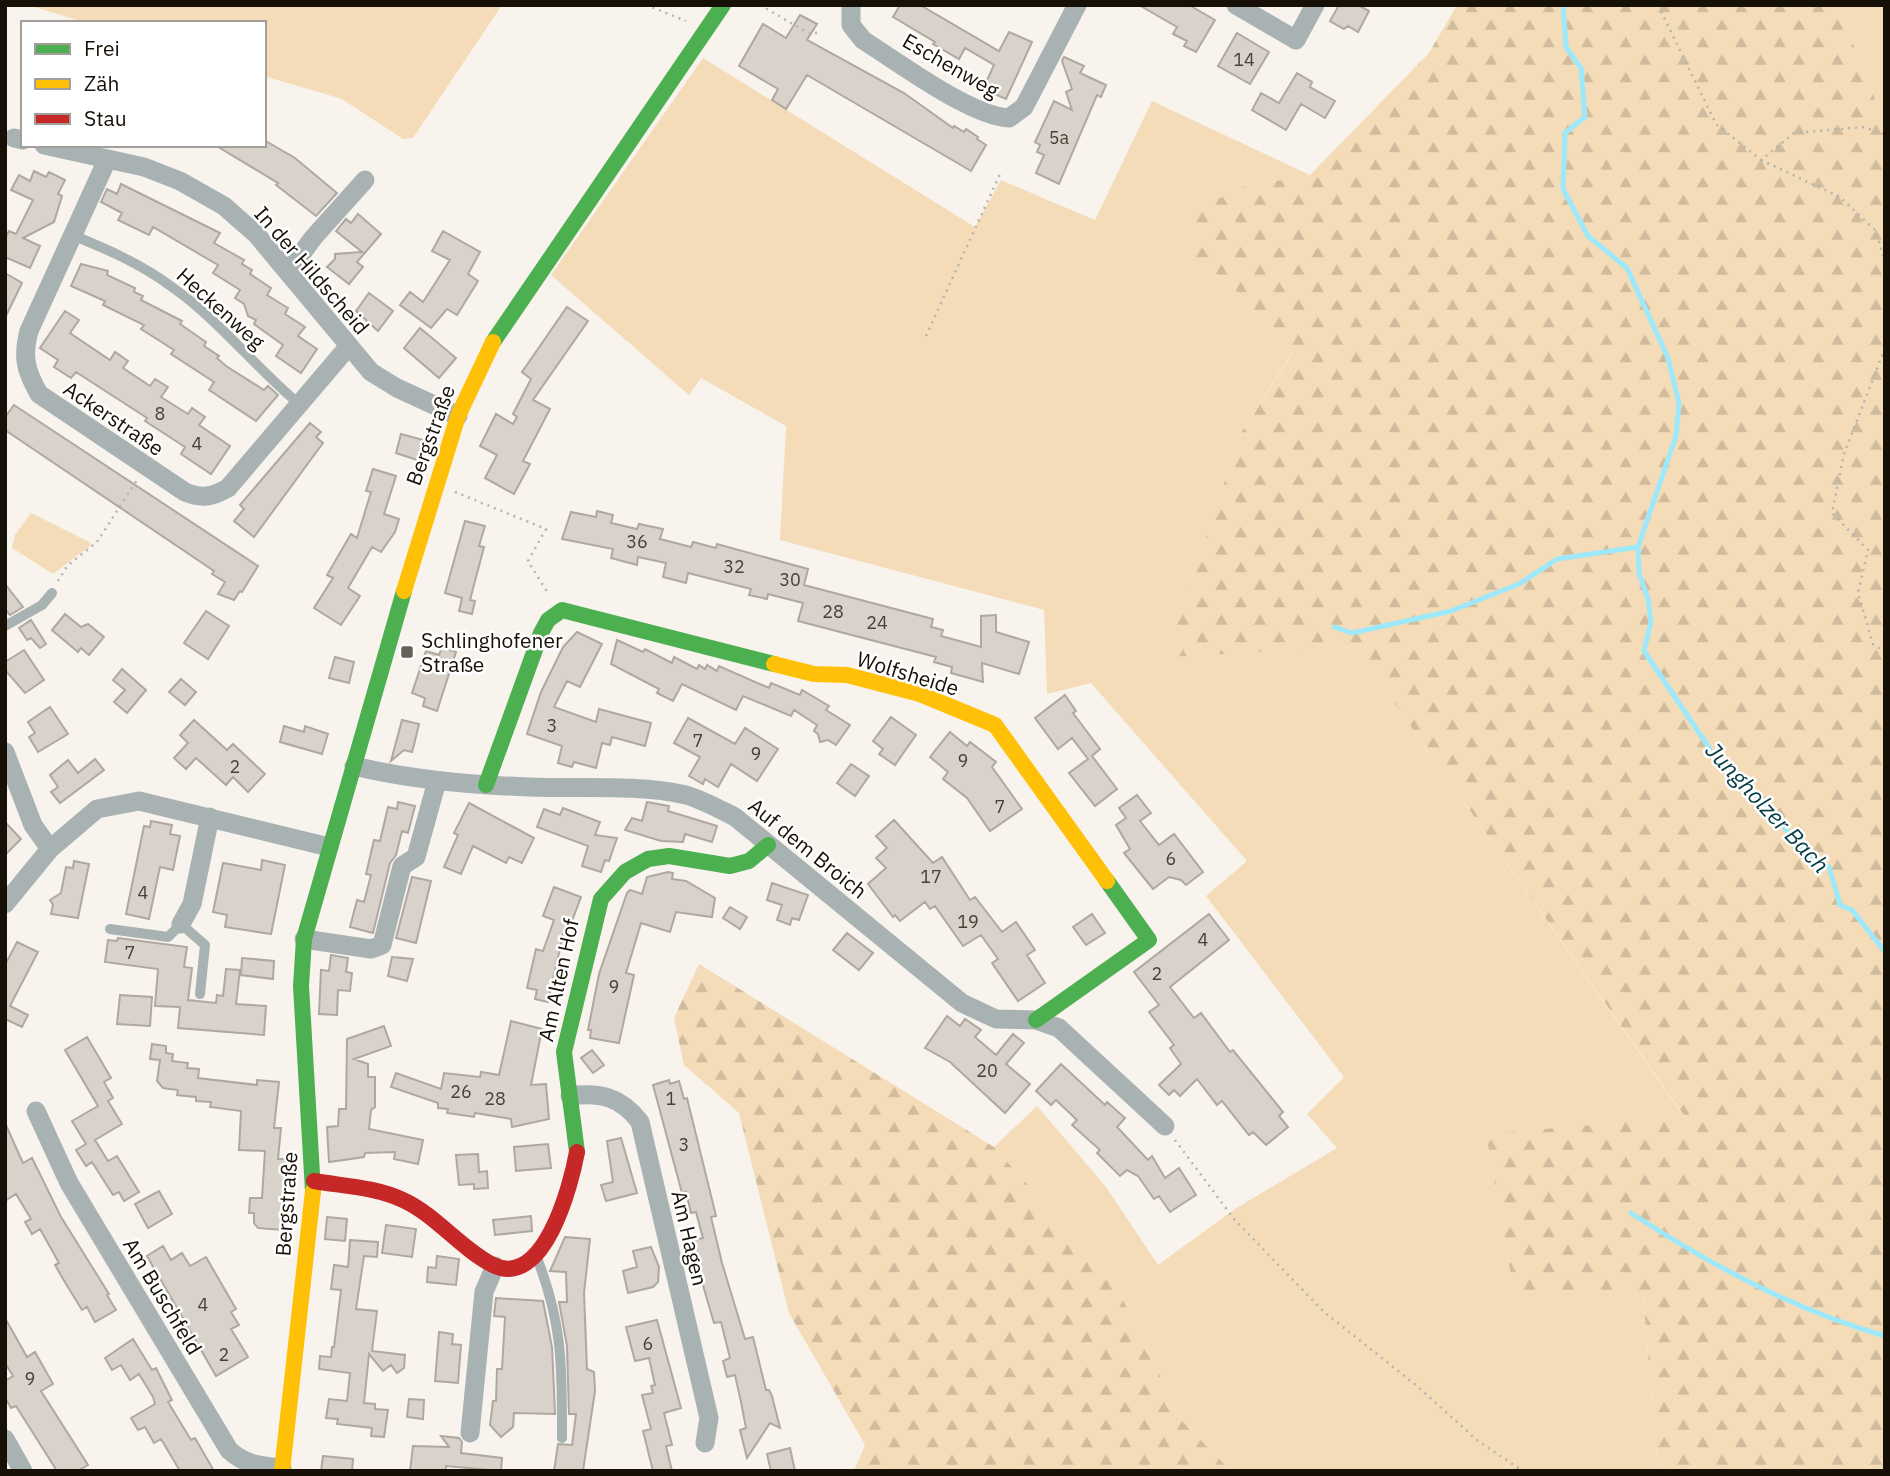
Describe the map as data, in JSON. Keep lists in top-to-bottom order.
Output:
{
  "streets": {
    "street": [
      "Eschenweg",
      "In der Hildscheid",
      "Ackerstraße",
      "Bergstraße",
      "Wolfsheide",
      "Auf dem Broich",
      "Am Alten Hof",
      "Am Hagen",
      "Am Buschfeld"
    ],
    "lane": ["Heckenweg"]
  },
  "crossings": [
    ["In der Hildscheid", "Ackerstraße"],
    ["In der Hildscheid", "Bergstraße"],
    ["Heckenweg", "Ackerstraße"],
    ["Bergstraße", "Auf dem Broich"],
    ["Bergstraße", "Am Buschfeld"],
    ["Wolfsheide", "Auf dem Broich"],
    ["Auf dem Broich", "Am Alten Hof"],
    ["Am Alten Hof", "Am Hagen"]
  ],
  "water": ["Jungholzer Bach"],
  "places": {
    "transit": ["Schlinghofener Straße"]
  },
  "house_numbers": [
    "14",
    "5a",
    "8",
    "4",
    "36",
    "32",
    "30",
    "28",
    "24",
    "3",
    "7",
    "9",
    "9",
    "2",
    "7",
    "6",
    "17",
    "4",
    "19",
    "4",
    "7",
    "2",
    "9",
    "20",
    "26",
    "28",
    "1",
    "3",
    "4",
    "6",
    "2",
    "9"
  ],
  "legend": ["Frei", "Zäh", "Stau"]
}
